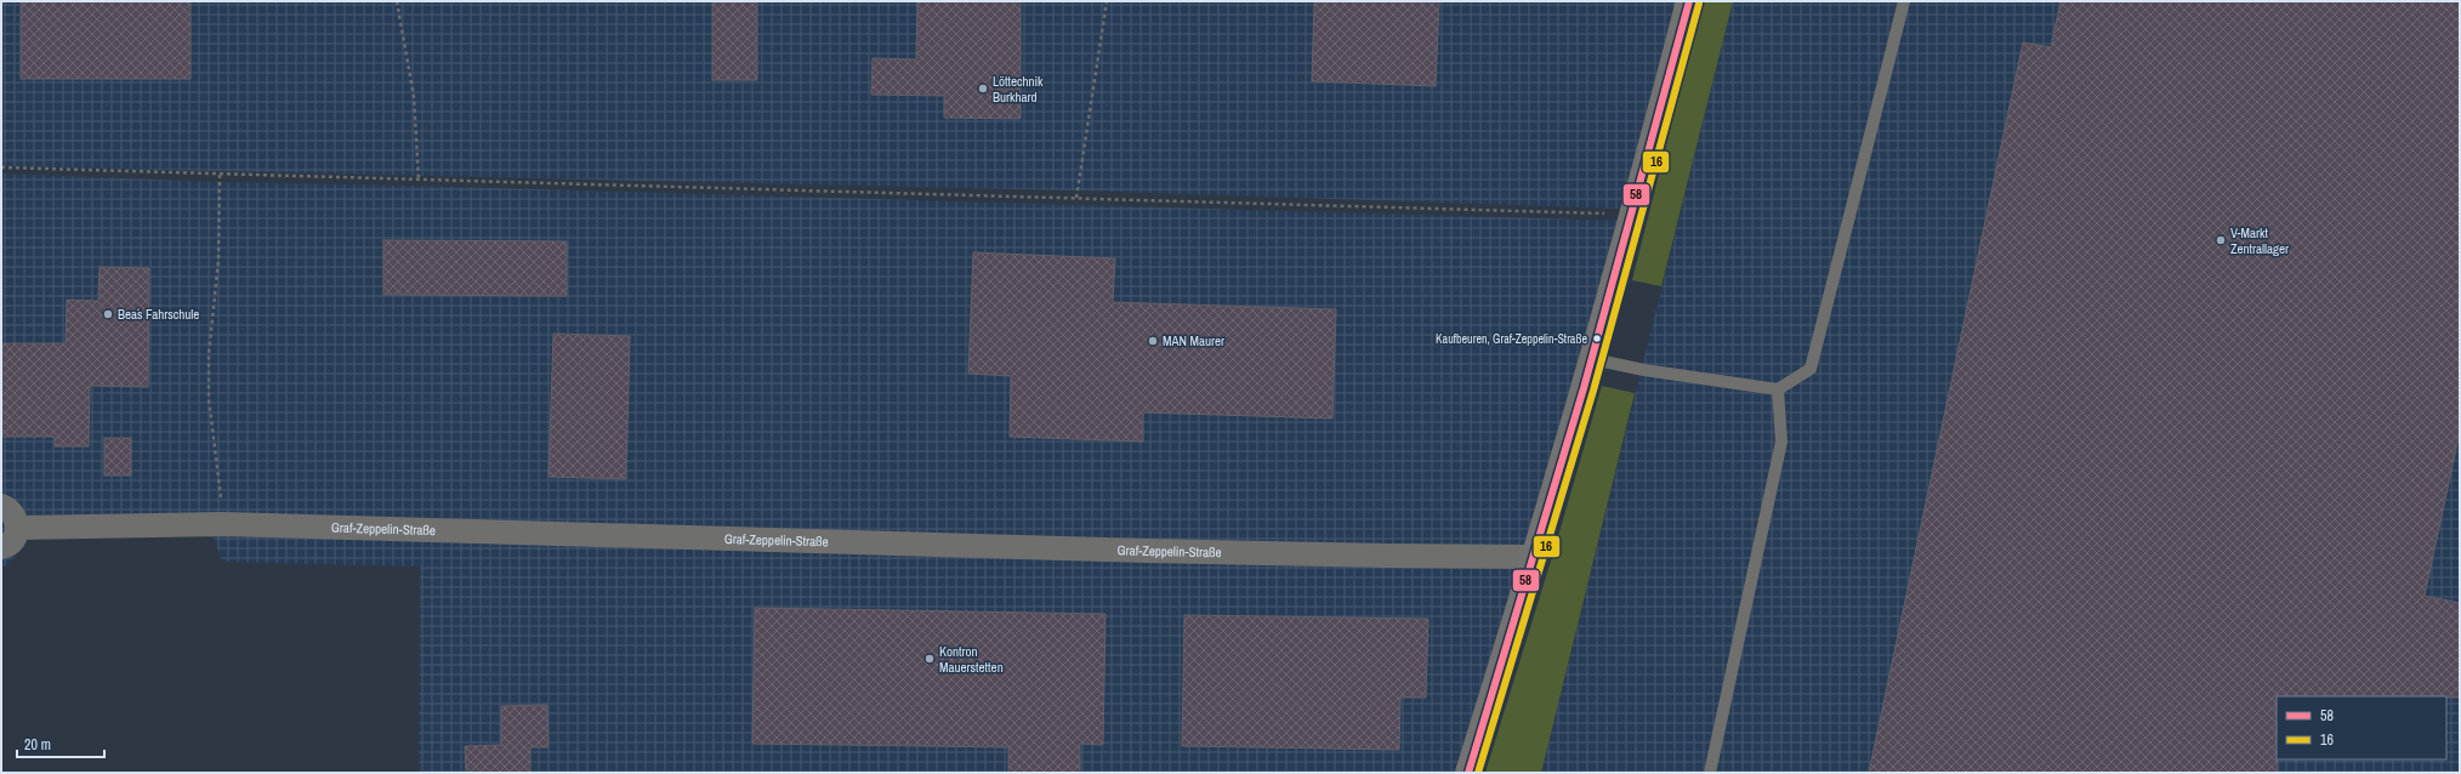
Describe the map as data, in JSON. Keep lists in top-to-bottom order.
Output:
{
  "streets": {
    "street": ["Graf-Zeppelin-Straße"]
  },
  "places": [
    "Löttechnik Burkhard",
    "V-Markt Zentrallager",
    "Bea´s Fahrschule",
    "Kaufbeuren, Graf-Zeppelin-Straße",
    "MAN Maurer",
    "Kontron Mauerstetten"
  ],
  "lines": ["transit line 58", "transit line 16"],
  "legend": ["58", "16"],
  "scale_bar": "20 m"
}
